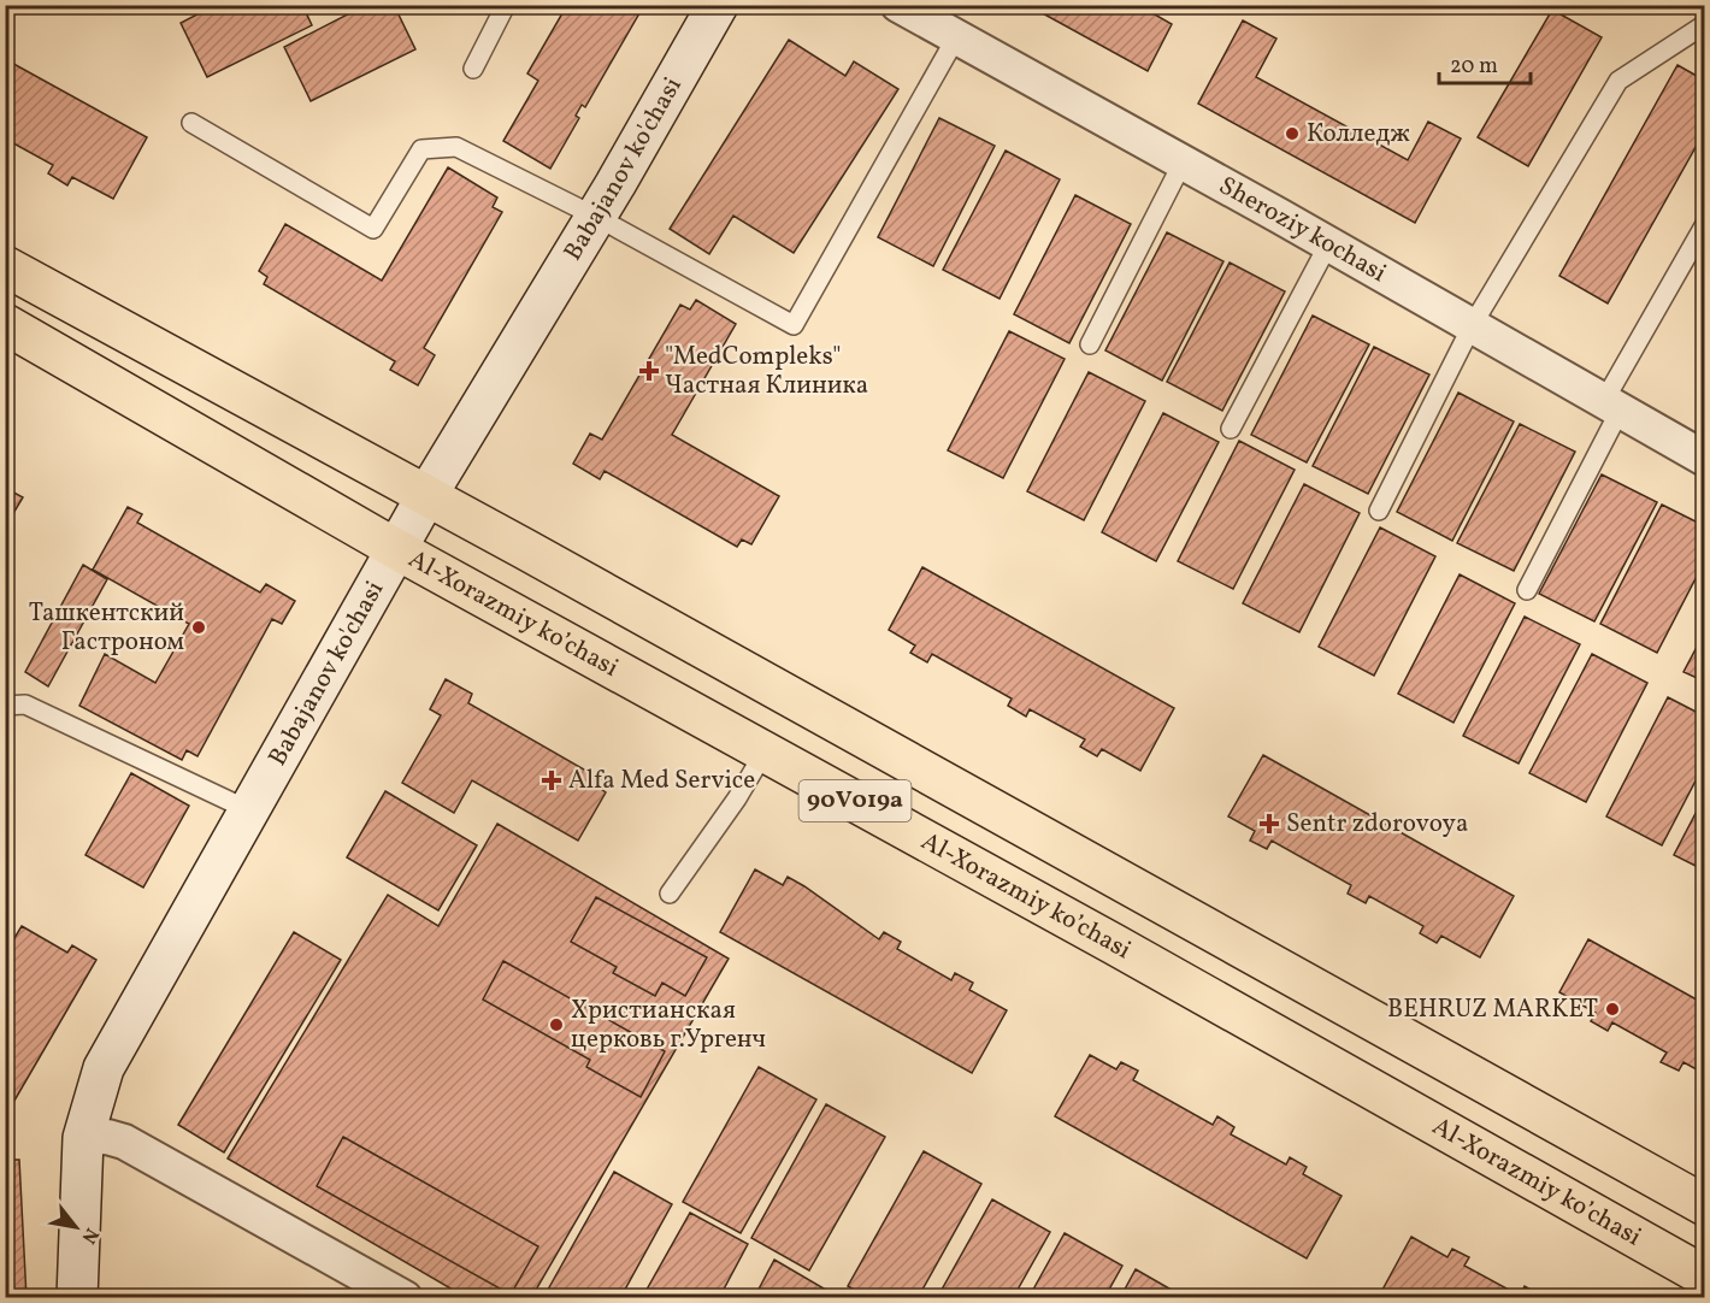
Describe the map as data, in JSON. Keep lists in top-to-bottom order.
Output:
{
  "streets": {
    "main road": ["Al-Xorazmiy ko’chasi", "90V019a"],
    "street": ["Babajanov ko'chasi", "Sheroziy kochasi"]
  },
  "crossings": [
    ["Babajanov ko'chasi", "Al-Xorazmiy ko’chasi"],
    ["Babajanov ko'chasi", "90V019a"]
  ],
  "places": {
    "other": [
      "Колледж",
      "Ташкентский Гастроном",
      "BEHRUZ MARKET",
      "Христианская церковь г.Ургенч"
    ],
    "health": ["\"MedCompleks\" Частная Клиника", "Alfa Med Service", "Sentr zdorovoya"]
  },
  "scale_bar": "20 m",
  "north": "bottom right"
}
